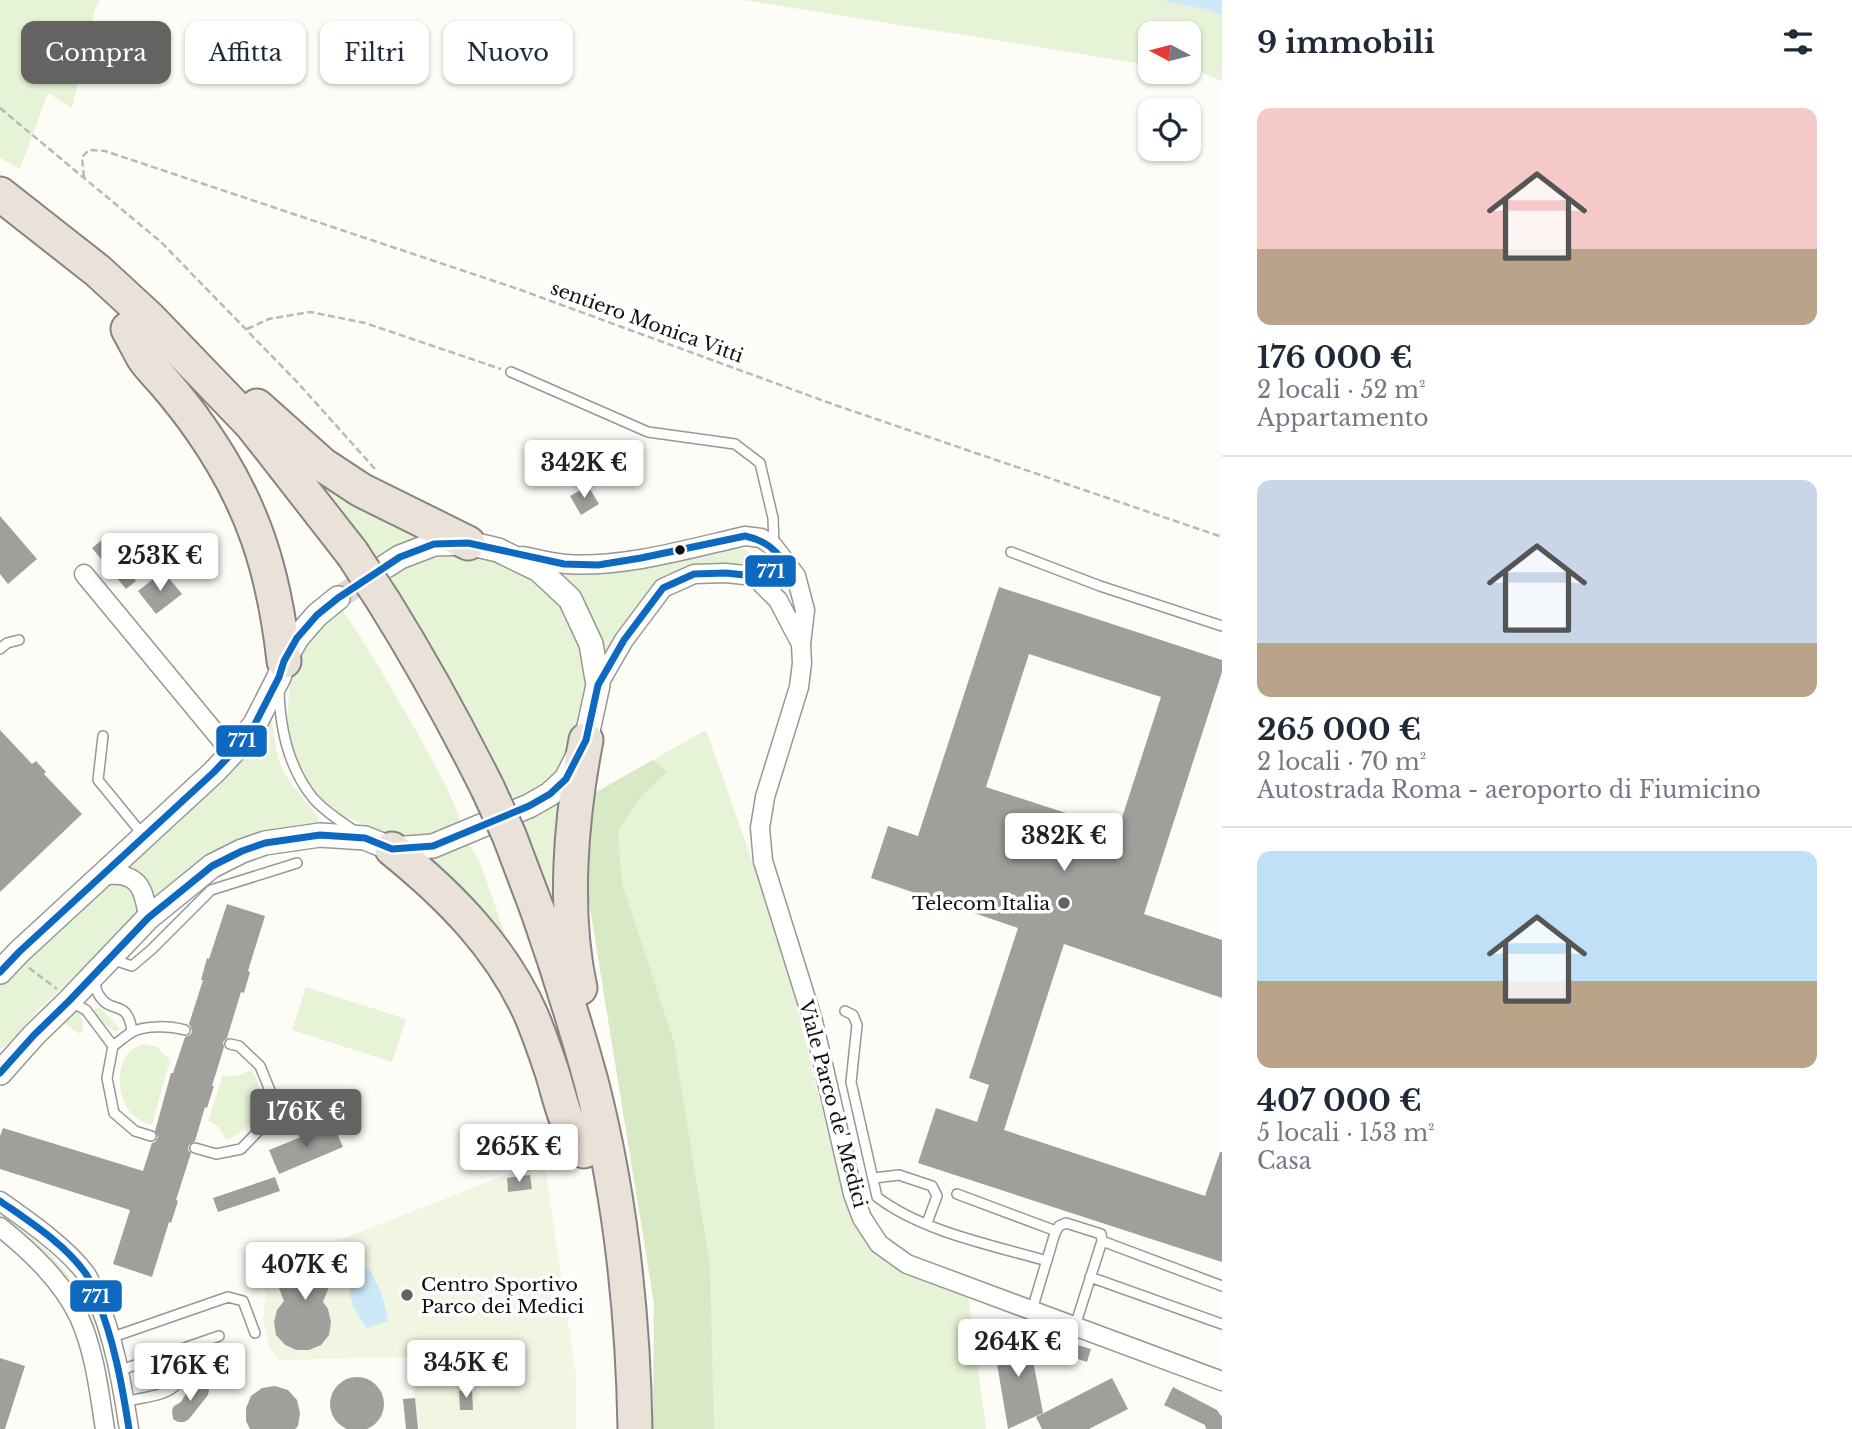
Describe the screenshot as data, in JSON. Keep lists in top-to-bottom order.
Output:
{
  "streets": {
    "street": ["Viale Parco de' Medici"],
    "path": ["sentiero Monica Vitti"]
  },
  "places": ["Telecom Italia", "Centro Sportivo Parco dei Medici"],
  "lines": ["transit line 771"],
  "north": "left",
  "page": {
    "heading": "9 immobili",
    "chip": [
      "Compra",
      "Affitta",
      "Filtri",
      "Nuovo"
    ],
    "list": [
      {
        "name": "176 000 €",
        "note": "2 locali · 52 m² · Appartamento"
      },
      {
        "name": "265 000 €",
        "note": "2 locali · 70 m² · Autostrada Roma - aeroporto di Fiumicino"
      },
      {
        "name": "407 000 €",
        "note": "5 locali · 153 m² · Casa"
      }
    ],
    "price": [
      "342K €",
      "253K €",
      "382K €",
      "176K €",
      "265K €",
      "407K €",
      "264K €",
      "345K €",
      "176K €"
    ]
  }
}
